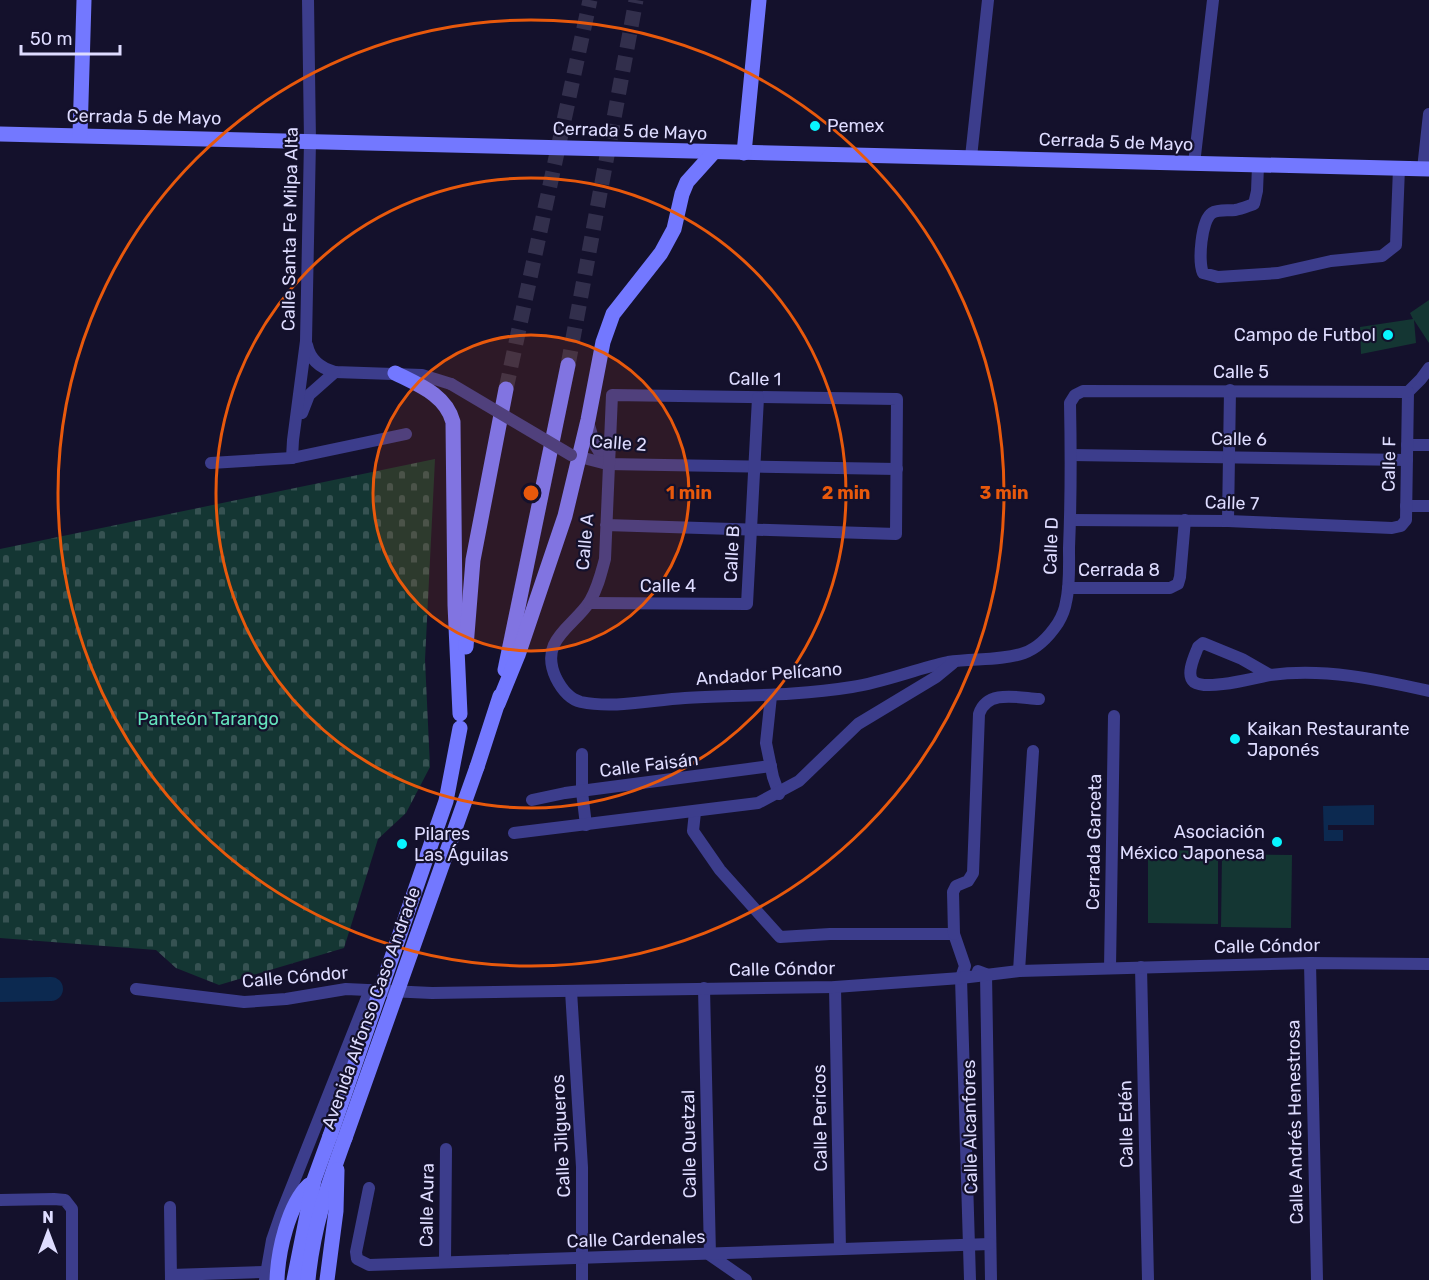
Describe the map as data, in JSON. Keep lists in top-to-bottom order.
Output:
{
  "streets": {
    "main road": ["Cerrada 5 de Mayo", "Avenida Alfonso Caso Andrade"],
    "street": [
      "Calle Santa Fe Milpa Alta",
      "Calle 5",
      "Calle 1",
      "Calle 6",
      "Calle 2",
      "Calle F",
      "Calle 7",
      "Calle A",
      "Calle D",
      "Calle B",
      "Cerrada 8",
      "Calle 4",
      "Andador Pelícano",
      "Calle Faisán",
      "Cerrada Garceta",
      "Calle Cóndor",
      "Calle Pericos",
      "Calle Andrés Henestrosa",
      "Calle Edén",
      "Calle Alcanfores",
      "Calle Jilgueros",
      "Calle Quetzal",
      "Calle Aura",
      "Calle Cardenales"
    ]
  },
  "crossings": [
    ["Cerrada 5 de Mayo", "Calle Santa Fe Milpa Alta"],
    ["Calle 5", "Calle F"],
    ["Calle 5", "Calle D"],
    ["Calle 1", "Calle 2"],
    ["Calle 1", "Calle A"],
    ["Calle 1", "Calle B"],
    ["Calle 6", "Calle F"],
    ["Calle 6", "Calle D"],
    ["Calle 2", "Calle A"],
    ["Calle 2", "Calle B"],
    ["Calle F", "Calle 7"],
    ["Calle 7", "Calle D"],
    ["Calle 7", "Cerrada 8"],
    ["Calle A", "Calle 4"],
    ["Calle A", "Andador Pelícano"],
    ["Calle D", "Cerrada 8"],
    ["Calle D", "Andador Pelícano"],
    ["Calle B", "Calle 4"],
    ["Cerrada Garceta", "Calle Cóndor"],
    ["Calle Cóndor", "Avenida Alfonso Caso Andrade"],
    ["Calle Cóndor", "Calle Pericos"],
    ["Calle Cóndor", "Calle Andrés Henestrosa"],
    ["Calle Cóndor", "Calle Edén"],
    ["Calle Cóndor", "Calle Alcanfores"],
    ["Calle Cóndor", "Calle Jilgueros"],
    ["Calle Cóndor", "Calle Quetzal"],
    ["Calle Pericos", "Calle Cardenales"],
    ["Calle Alcanfores", "Calle Cardenales"],
    ["Calle Jilgueros", "Calle Cardenales"],
    ["Calle Quetzal", "Calle Cardenales"],
    ["Calle Aura", "Calle Cardenales"]
  ],
  "parks": ["Panteón Tarango"],
  "places": [
    "Pemex",
    "Campo de Futbol",
    "Kaikan Restaurante Japonés",
    "Asociación México Japonesa",
    "Pilares Las Águilas"
  ],
  "scale_bar": "50 m",
  "north": "top",
  "rings": ["1 min", "2 min", "3 min"]
}
